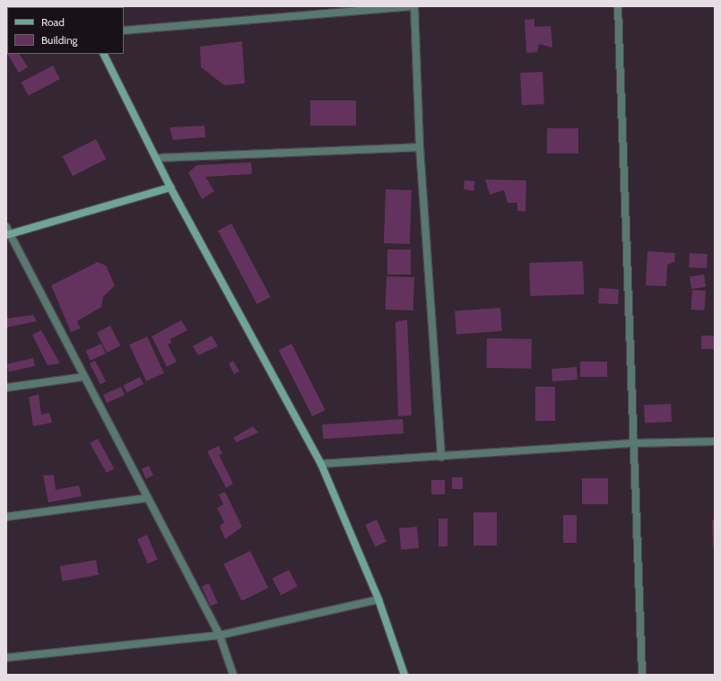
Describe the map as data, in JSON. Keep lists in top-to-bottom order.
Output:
{
  "legend": ["Road", "Building"]
}
